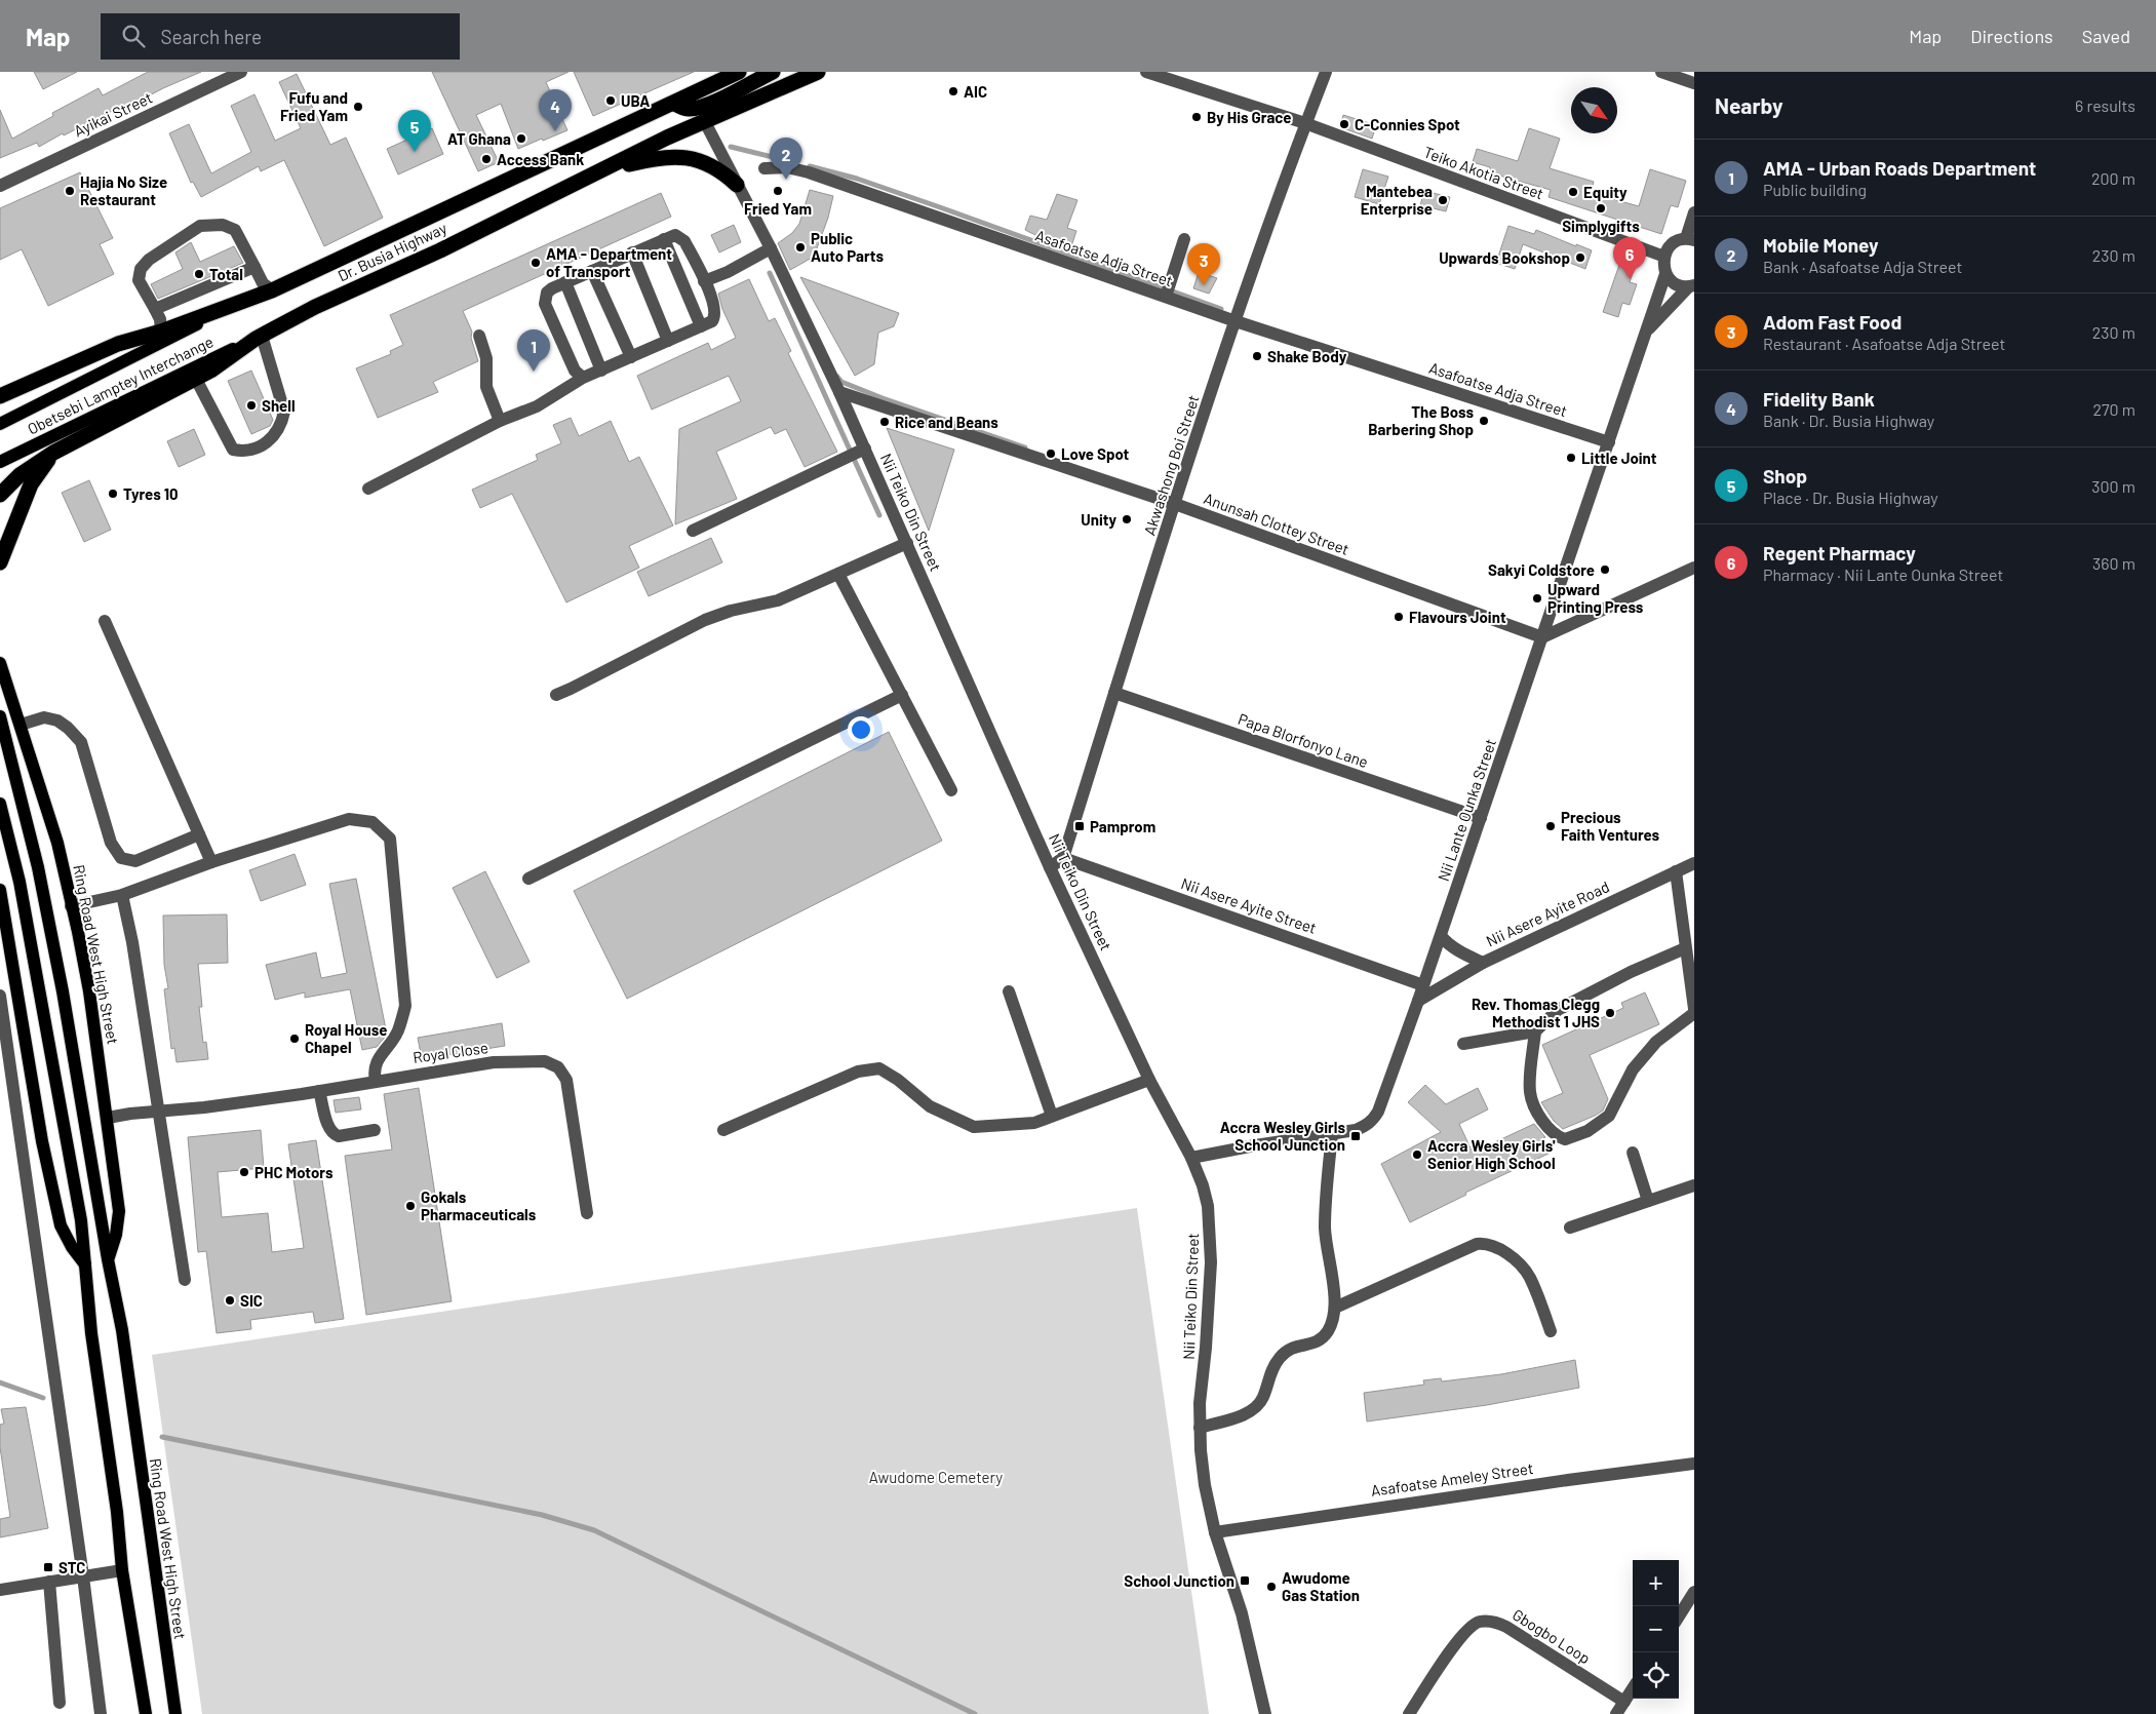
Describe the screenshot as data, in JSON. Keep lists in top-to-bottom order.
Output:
{
  "streets": {
    "highway": ["Dr. Busia Highway"],
    "main road": ["Obetsebi Lamptey Interchange", "Ring Road West High Street"],
    "street": [
      "Ayikai Street",
      "Teiko Akotia Street",
      "Asafoatse Adja Street",
      "Akwashong Boi Street",
      "Nii Teiko Din Street",
      "Anunsah Clottey Street",
      "Papa Blorfonyo Lane",
      "Nii Lante Ounka Street",
      "Nii Asere Ayite Street",
      "Nii Asere Ayite Road",
      "Royal Close",
      "Asafoatse Ameley Street",
      "Gbogbo Loop"
    ]
  },
  "crossings": [
    ["Teiko Akotia Street", "Akwashong Boi Street"],
    ["Dr. Busia Highway", "Obetsebi Lamptey Interchange"],
    ["Dr. Busia Highway", "Nii Teiko Din Street"],
    ["Asafoatse Adja Street", "Akwashong Boi Street"],
    ["Asafoatse Adja Street", "Nii Lante Ounka Street"],
    ["Akwashong Boi Street", "Anunsah Clottey Street"],
    ["Akwashong Boi Street", "Papa Blorfonyo Lane"],
    ["Akwashong Boi Street", "Nii Asere Ayite Street"],
    ["Nii Teiko Din Street", "Anunsah Clottey Street"],
    ["Nii Teiko Din Street", "Nii Lante Ounka Street"],
    ["Nii Teiko Din Street", "Asafoatse Ameley Street"],
    ["Anunsah Clottey Street", "Nii Lante Ounka Street"],
    ["Papa Blorfonyo Lane", "Nii Lante Ounka Street"],
    ["Nii Lante Ounka Street", "Nii Asere Ayite Street"],
    ["Nii Lante Ounka Street", "Nii Asere Ayite Road"],
    ["Ring Road West High Street", "Royal Close"]
  ],
  "parks": ["Awudome Cemetery"],
  "places": {
    "other": [
      "AIC",
      "UBA",
      "Fufu and Fried Yam",
      "By His Grace",
      "C-Connies Spot",
      "AT Ghana",
      "Access Bank",
      "Hajia No Size Restaurant",
      "Fried Yam",
      "Equity",
      "Mantebea Enterprise",
      "Simplygifts",
      "Public Auto Parts",
      "Upwards Bookshop",
      "AMA - Department of Transport",
      "Total",
      "Shake Body",
      "Shell",
      "The Boss Barbering Shop",
      "Rice and Beans",
      "Love Spot",
      "Little Joint",
      "Tyres 10",
      "Unity",
      "Sakyi Coldstore",
      "Upward Printing Press",
      "Flavours Joint",
      "Precious Faith Ventures",
      "Rev. Thomas Clegg Methodist 1 JHS",
      "Royal House Chapel",
      "Accra Wesley Girls' Senior High School",
      "PHC Motors",
      "Gokals Pharmaceuticals",
      "SIC",
      "Awudome Gas Station"
    ],
    "transit": [
      "Pamprom",
      "Accra Wesley Girls School Junction",
      "STC",
      "School Junction"
    ]
  },
  "north": "bottom right",
  "page": {
    "header": "Map",
    "search": "Search here",
    "nav": ["Map", "Directions", "Saved"],
    "heading": ["Nearby", "6 results"],
    "pins": [
      "4",
      "5",
      "2",
      "6",
      "3",
      "1"
    ],
    "list": [
      {
        "mark": "1",
        "name": "AMA - Urban Roads Department",
        "note": "Public building",
        "value": "200 m"
      },
      {
        "mark": "2",
        "name": "Mobile Money",
        "note": "Bank · Asafoatse Adja Street",
        "value": "230 m"
      },
      {
        "mark": "3",
        "name": "Adom Fast Food",
        "note": "Restaurant · Asafoatse Adja Street",
        "value": "230 m"
      },
      {
        "mark": "4",
        "name": "Fidelity Bank",
        "note": "Bank · Dr. Busia Highway",
        "value": "270 m"
      },
      {
        "mark": "5",
        "name": "Shop",
        "note": "Place · Dr. Busia Highway",
        "value": "300 m"
      },
      {
        "mark": "6",
        "name": "Regent Pharmacy",
        "note": "Pharmacy · Nii Lante Ounka Street",
        "value": "360 m"
      }
    ],
    "map_buttons": ["+", "−"]
  }
}
